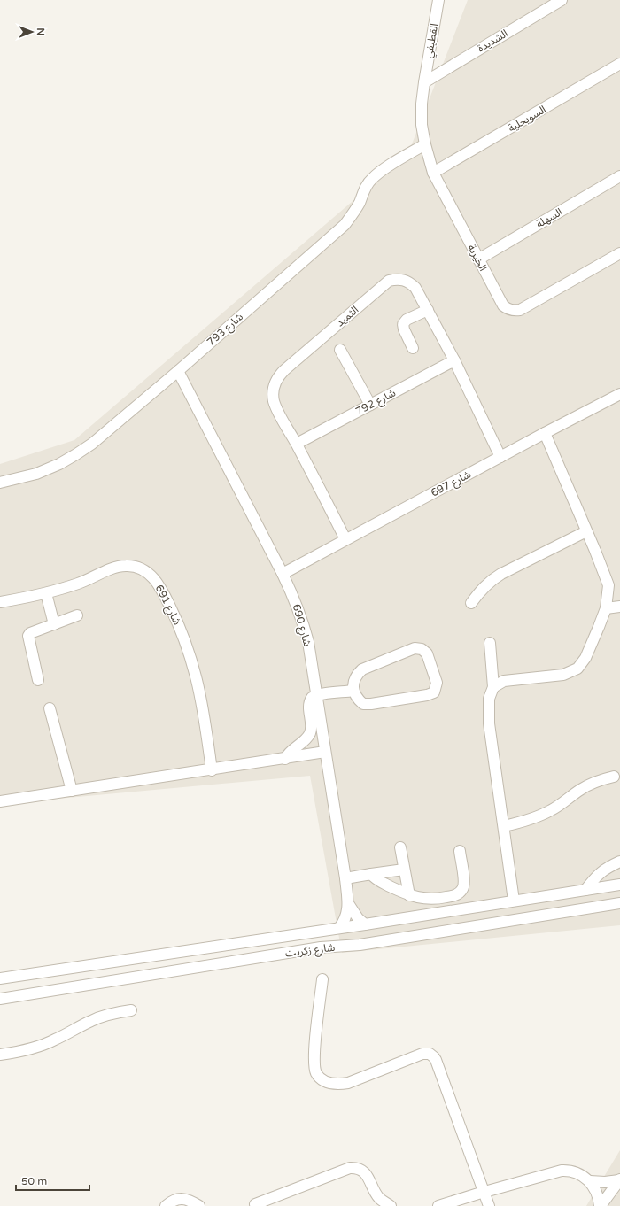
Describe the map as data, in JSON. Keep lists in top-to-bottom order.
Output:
{
  "streets": {
    "street": [
      "القطيفي",
      "الشديدة",
      "السويحلية",
      "السهلة",
      "الخيرية",
      "الثميد",
      "شارع 793",
      "شارع 792",
      "شارع 697",
      "شارع 691",
      "شارع 690",
      "شارع زكريت"
    ]
  },
  "crossings": [
    ["القطيفي", "الشديدة"],
    ["القطيفي", "الخيرية"],
    ["الشديدة", "الخيرية"],
    ["السويحلية", "الخيرية"],
    ["السهلة", "الخيرية"],
    ["الخيرية", "شارع 793"],
    ["الثميد", "شارع 792"],
    ["الثميد", "شارع 697"],
    ["شارع 793", "شارع 690"],
    ["شارع 697", "شارع 690"],
    ["شارع 690", "شارع زكريت"]
  ],
  "scale_bar": "50 m",
  "north": "right"
}
